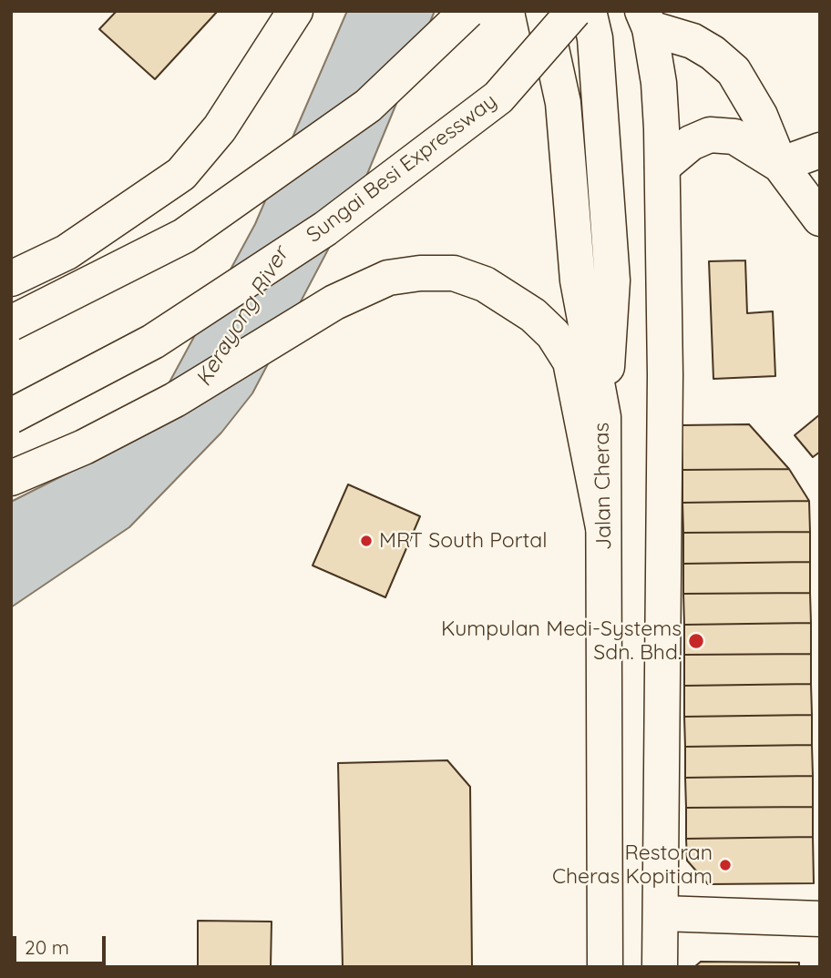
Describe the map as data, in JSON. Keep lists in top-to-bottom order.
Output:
{
  "streets": {
    "main road": ["Sungai Besi Expressway", "Jalan Cheras"]
  },
  "crossings": [
    ["Sungai Besi Expressway", "Jalan Cheras"]
  ],
  "water": ["Kerayong River"],
  "places": ["MRT South Portal", "Kumpulan Medi-Systems Sdn. Bhd.", "Restoran Cheras Kopitiam"],
  "scale_bar": "20 m"
}
